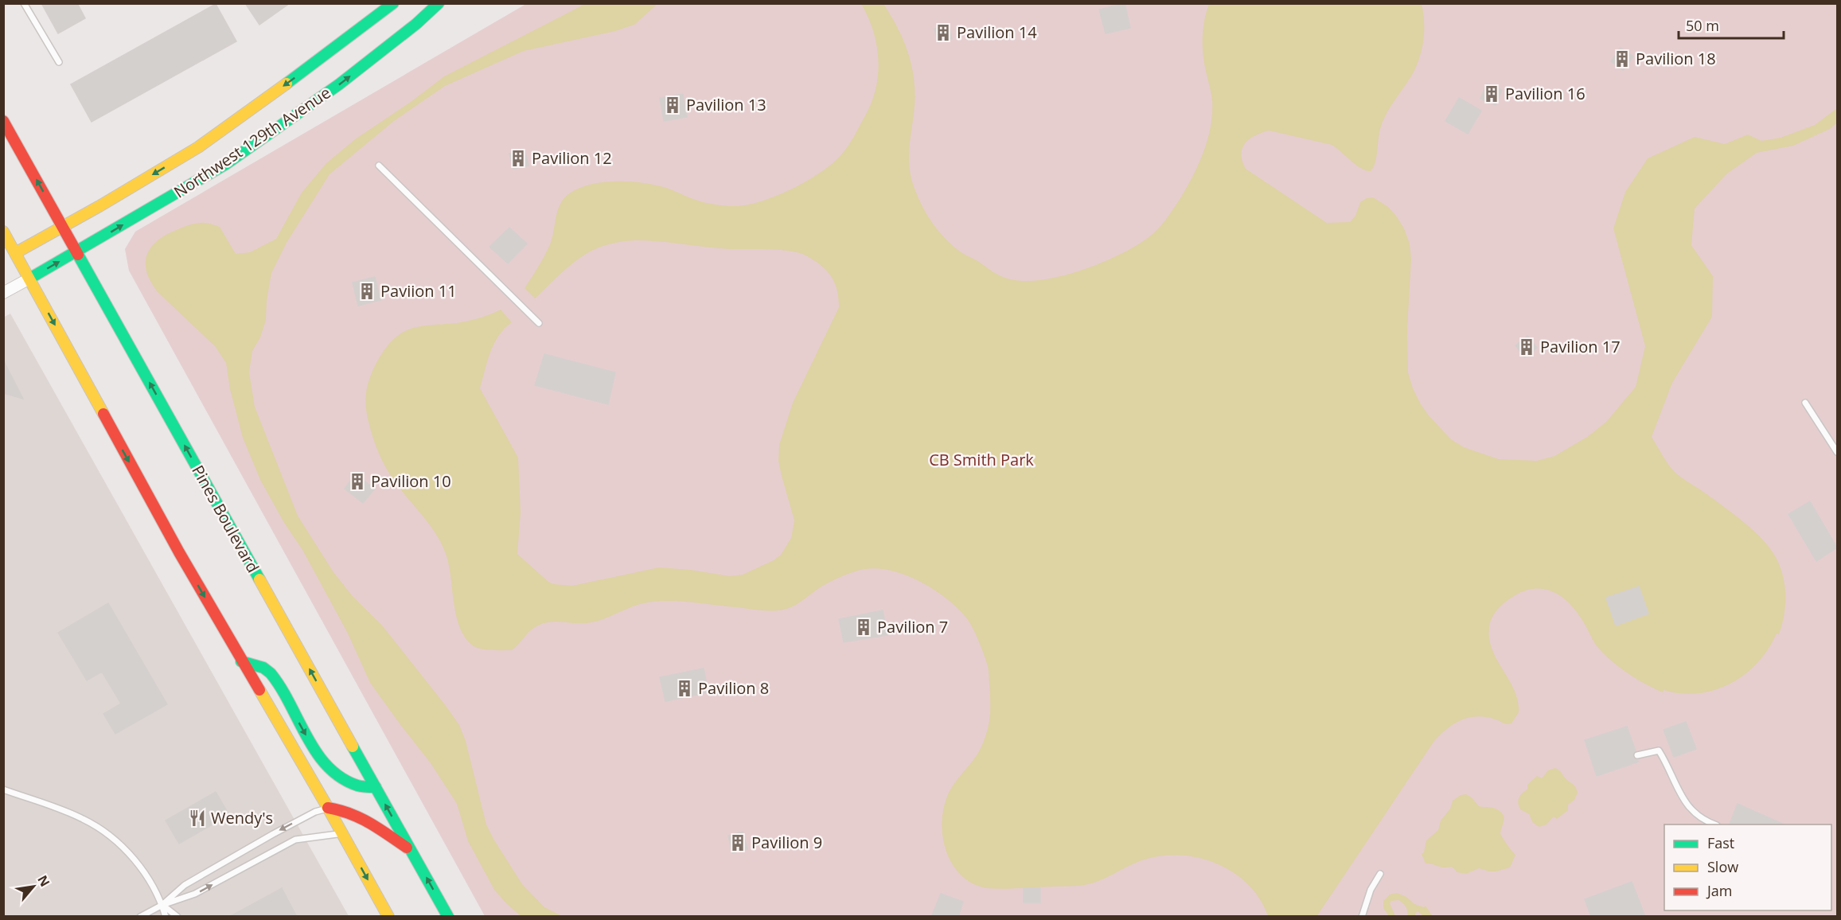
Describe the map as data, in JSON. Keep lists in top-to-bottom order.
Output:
{
  "streets": {
    "main road": ["Northwest 129th Avenue", "Pines Boulevard"]
  },
  "crossings": [
    ["Northwest 129th Avenue", "Pines Boulevard"]
  ],
  "parks": ["CB Smith Park"],
  "places": {
    "building": [
      "Pavilion 14",
      "Pavilion 18",
      "Pavilion 16",
      "Pavilion 13",
      "Pavilion 12",
      "Paviion 11",
      "Pavilion 17",
      "Pavilion 10",
      "Pavilion 7",
      "Pavilion 8",
      "Pavilion 9"
    ],
    "restaurant": ["Wendy's"]
  },
  "legend": ["Fast", "Slow", "Jam"],
  "scale_bar": "50 m",
  "north": "top right"
}
